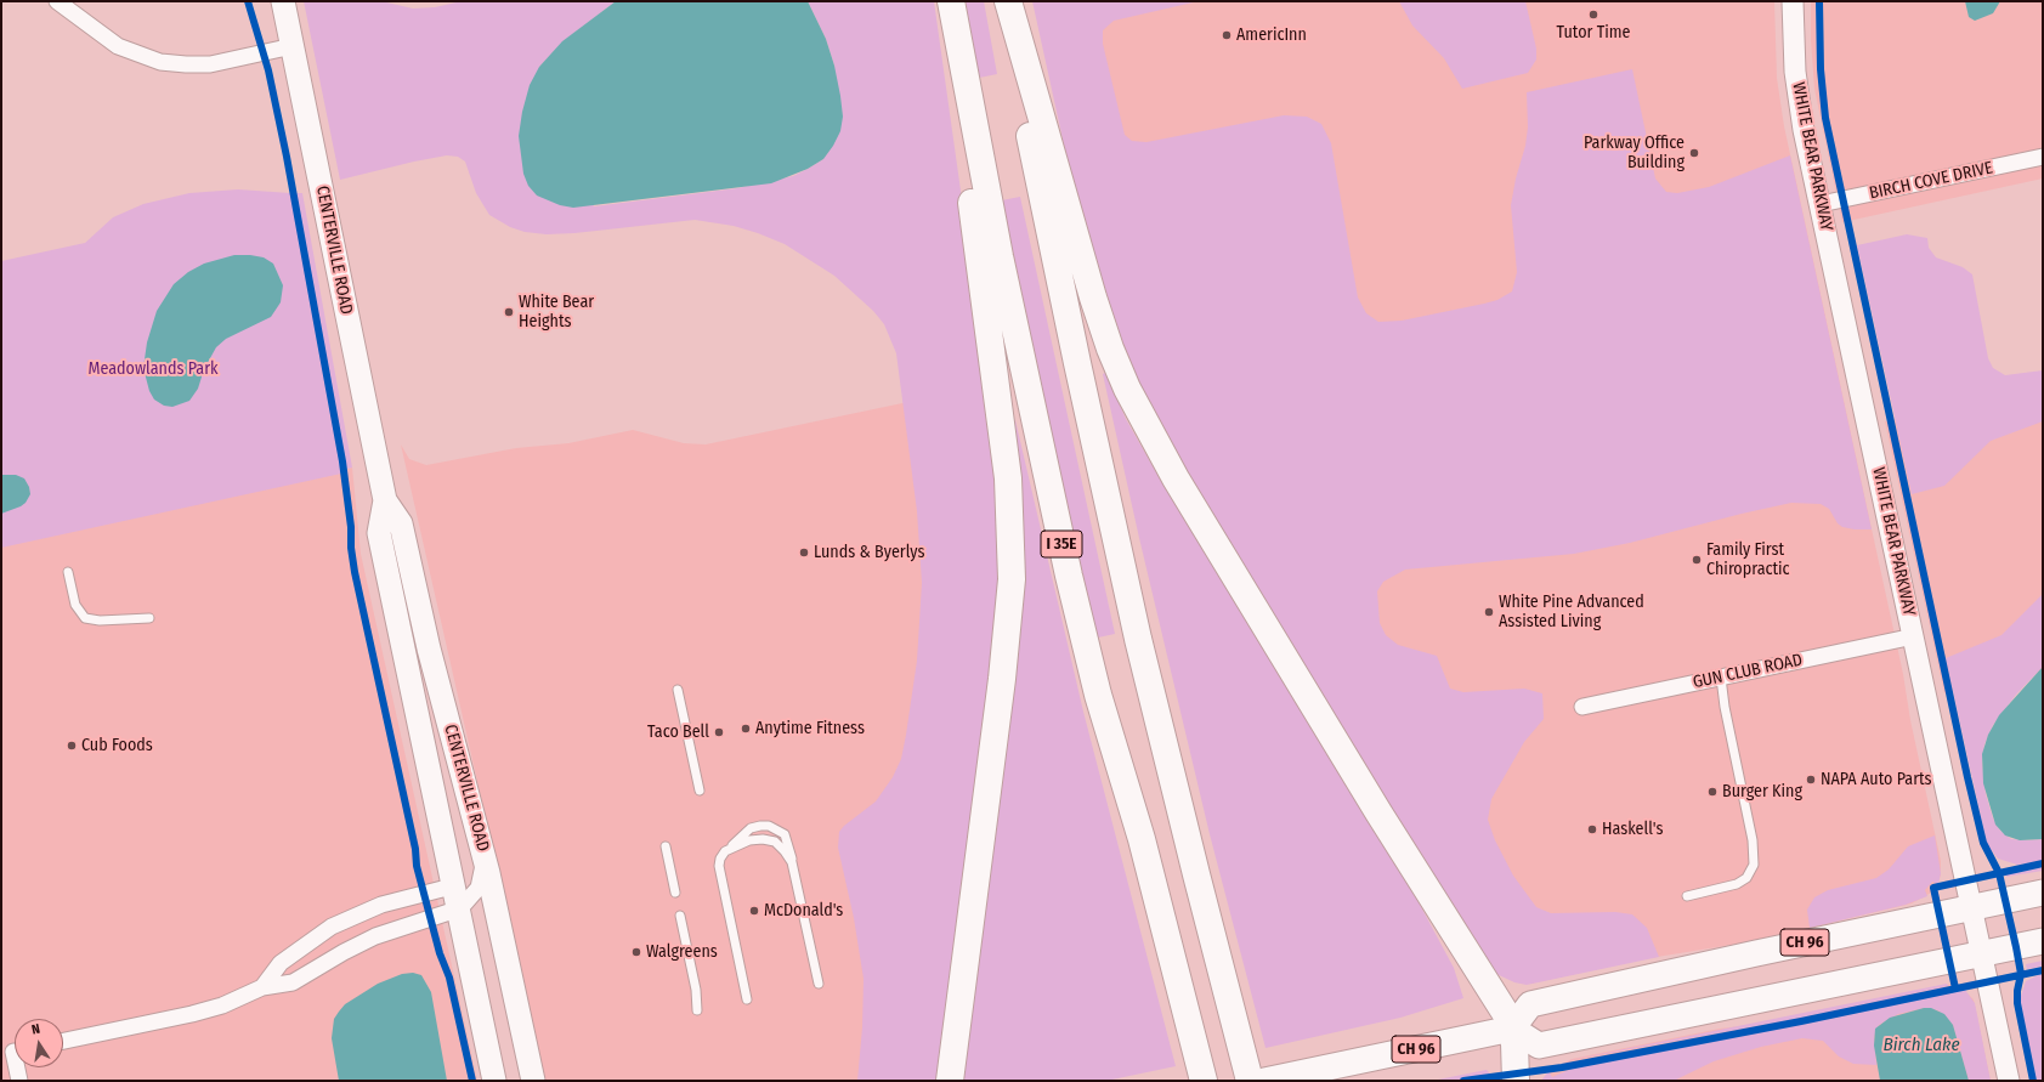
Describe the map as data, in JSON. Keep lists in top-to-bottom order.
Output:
{
  "streets": {
    "highway": ["I 35E"],
    "main road": ["CENTERVILLE ROAD", "CH 96"],
    "street": ["WHITE BEAR PARKWAY", "BIRCH COVE DRIVE", "GUN CLUB ROAD"]
  },
  "crossings": [
    ["WHITE BEAR PARKWAY", "BIRCH COVE DRIVE"],
    ["WHITE BEAR PARKWAY", "GUN CLUB ROAD"],
    ["WHITE BEAR PARKWAY", "CH 96"]
  ],
  "water": ["Birch Lake"],
  "parks": ["Meadowlands Park"],
  "places": [
    "Tutor Time",
    "AmericInn",
    "Parkway Office Building",
    "White Bear Heights",
    "Lunds & Byerlys",
    "Family First Chiropractic",
    "White Pine Advanced Assisted Living",
    "Anytime Fitness",
    "Taco Bell",
    "Cub Foods",
    "NAPA Auto Parts",
    "Burger King",
    "Haskell's",
    "McDonald's",
    "Walgreens"
  ],
  "north": "top"
}
